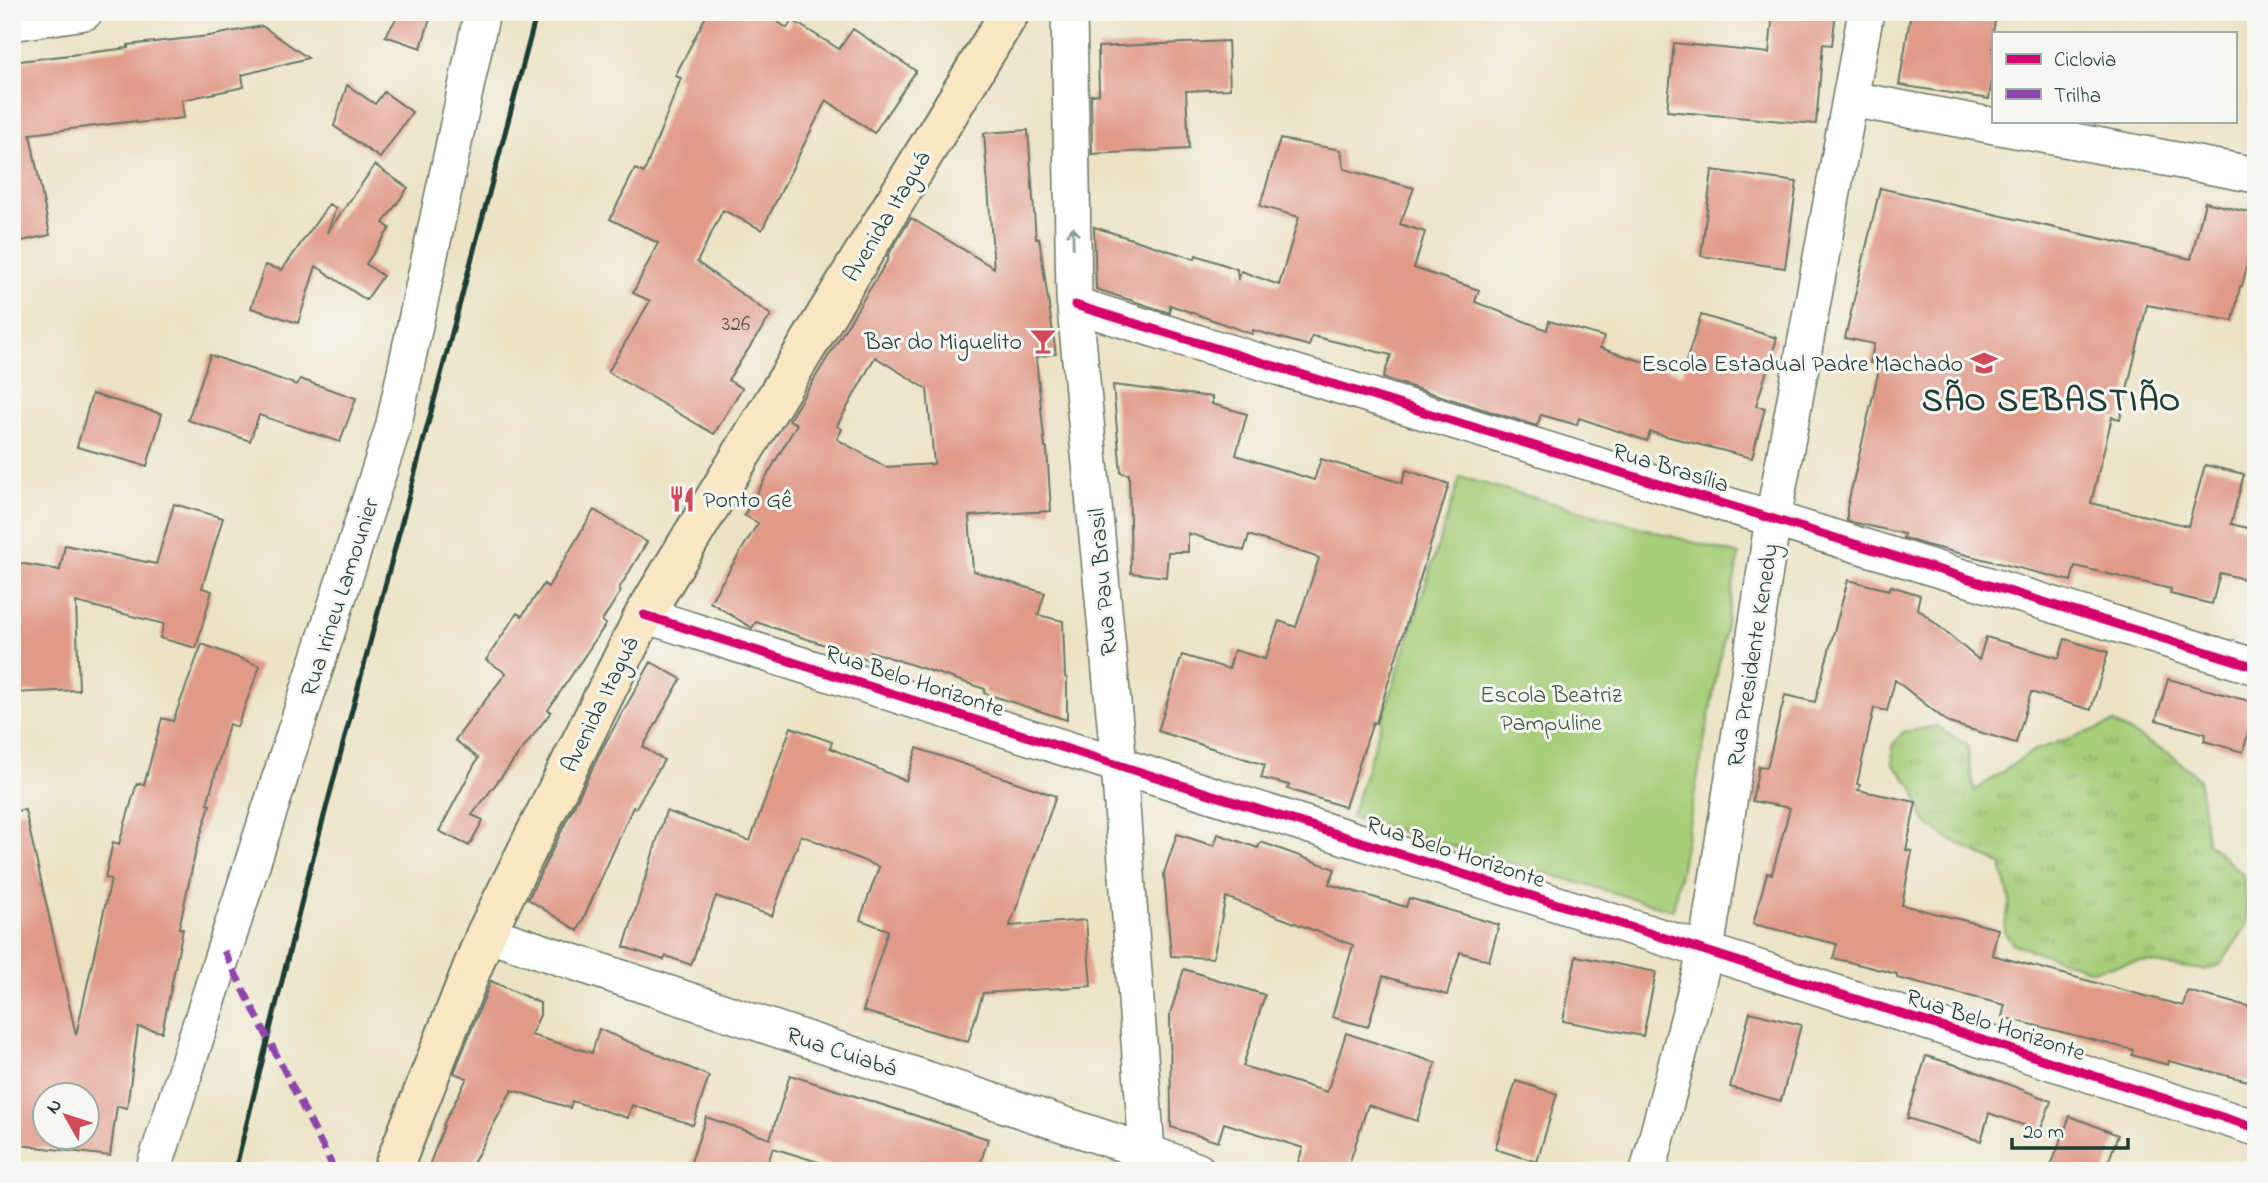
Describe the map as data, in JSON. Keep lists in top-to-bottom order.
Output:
{
  "streets": {
    "main road": ["Avenida Itaguá"],
    "street": [
      "Rua Brasília",
      "Rua Pau Brasil",
      "Rua Irineu Lamounier",
      "Rua Presidente Kenedy",
      "Rua Belo Horizonte",
      "Rua Cuiabá"
    ]
  },
  "crossings": [
    ["Avenida Itaguá", "Rua Belo Horizonte"],
    ["Avenida Itaguá", "Rua Cuiabá"],
    ["Rua Brasília", "Rua Pau Brasil"],
    ["Rua Brasília", "Rua Presidente Kenedy"],
    ["Rua Pau Brasil", "Rua Belo Horizonte"],
    ["Rua Pau Brasil", "Rua Cuiabá"],
    ["Rua Presidente Kenedy", "Rua Belo Horizonte"]
  ],
  "districts": ["SÃO SEBASTIÃO"],
  "parks": ["Escola Beatriz Pampuline"],
  "places": {
    "bar": ["Bar do Miguelito"],
    "school or university": ["Escola Estadual Padre Machado"],
    "restaurant": ["Ponto Gê"]
  },
  "house_numbers": ["326"],
  "legend": ["Ciclovia", "Trilha"],
  "scale_bar": "20 m",
  "north": "top left"
}
